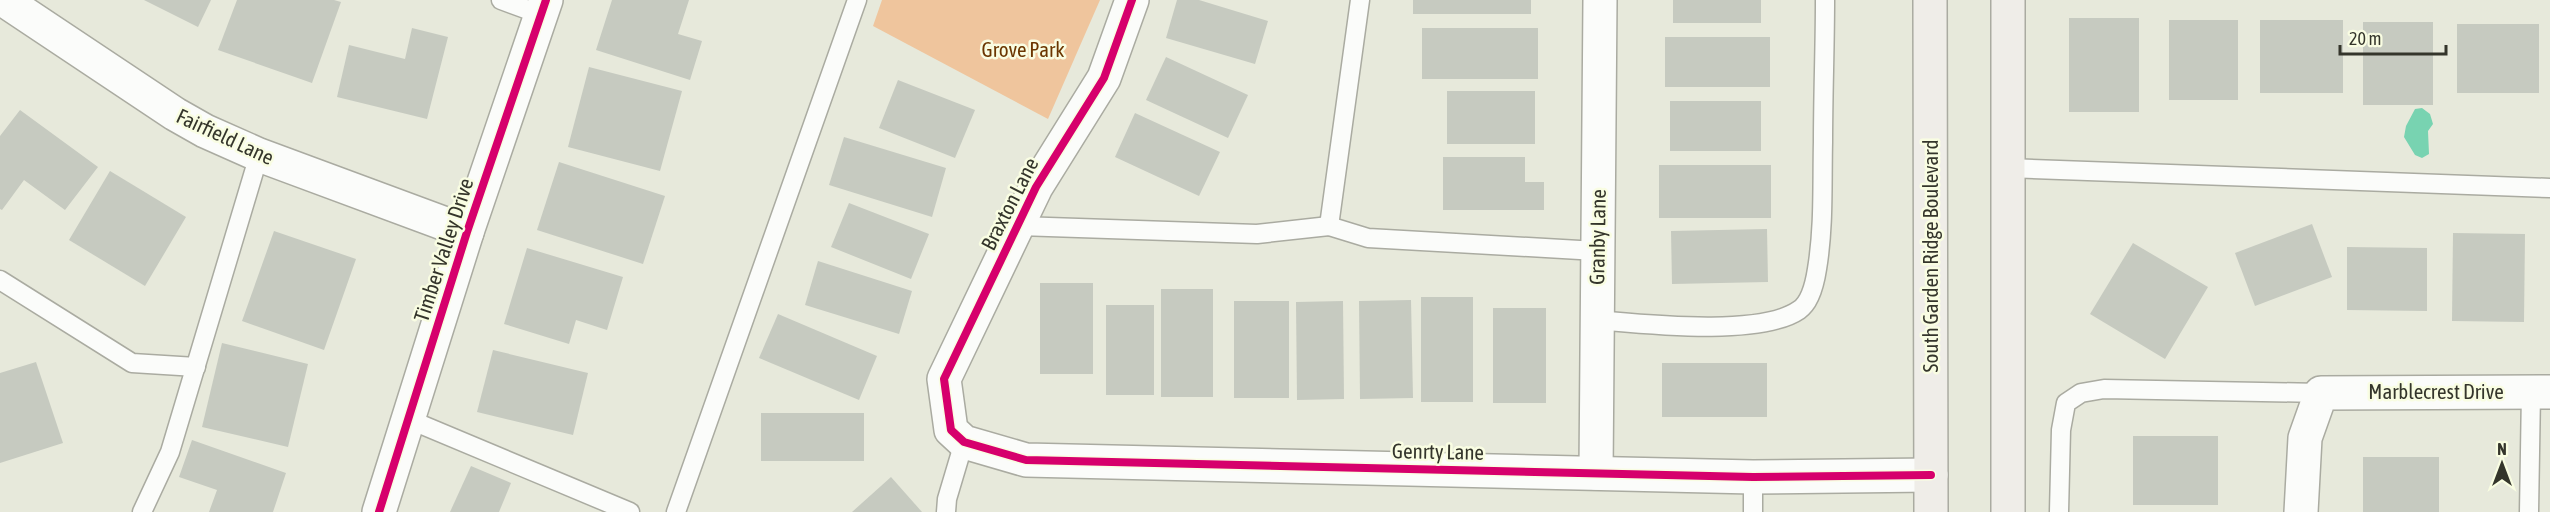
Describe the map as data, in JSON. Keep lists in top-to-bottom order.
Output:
{
  "streets": {
    "main road": ["South Garden Ridge Boulevard"],
    "street": [
      "Fairfield Lane",
      "Braxton Lane",
      "Granby Lane",
      "Timber Valley Drive",
      "Marblecrest Drive",
      "Genrty Lane"
    ]
  },
  "crossings": [
    ["Fairfield Lane", "Timber Valley Drive"],
    ["Braxton Lane", "Genrty Lane"],
    ["Granby Lane", "Genrty Lane"],
    ["South Garden Ridge Boulevard", "Genrty Lane"]
  ],
  "parks": ["Grove Park"],
  "scale_bar": "20 m",
  "north": "top"
}
